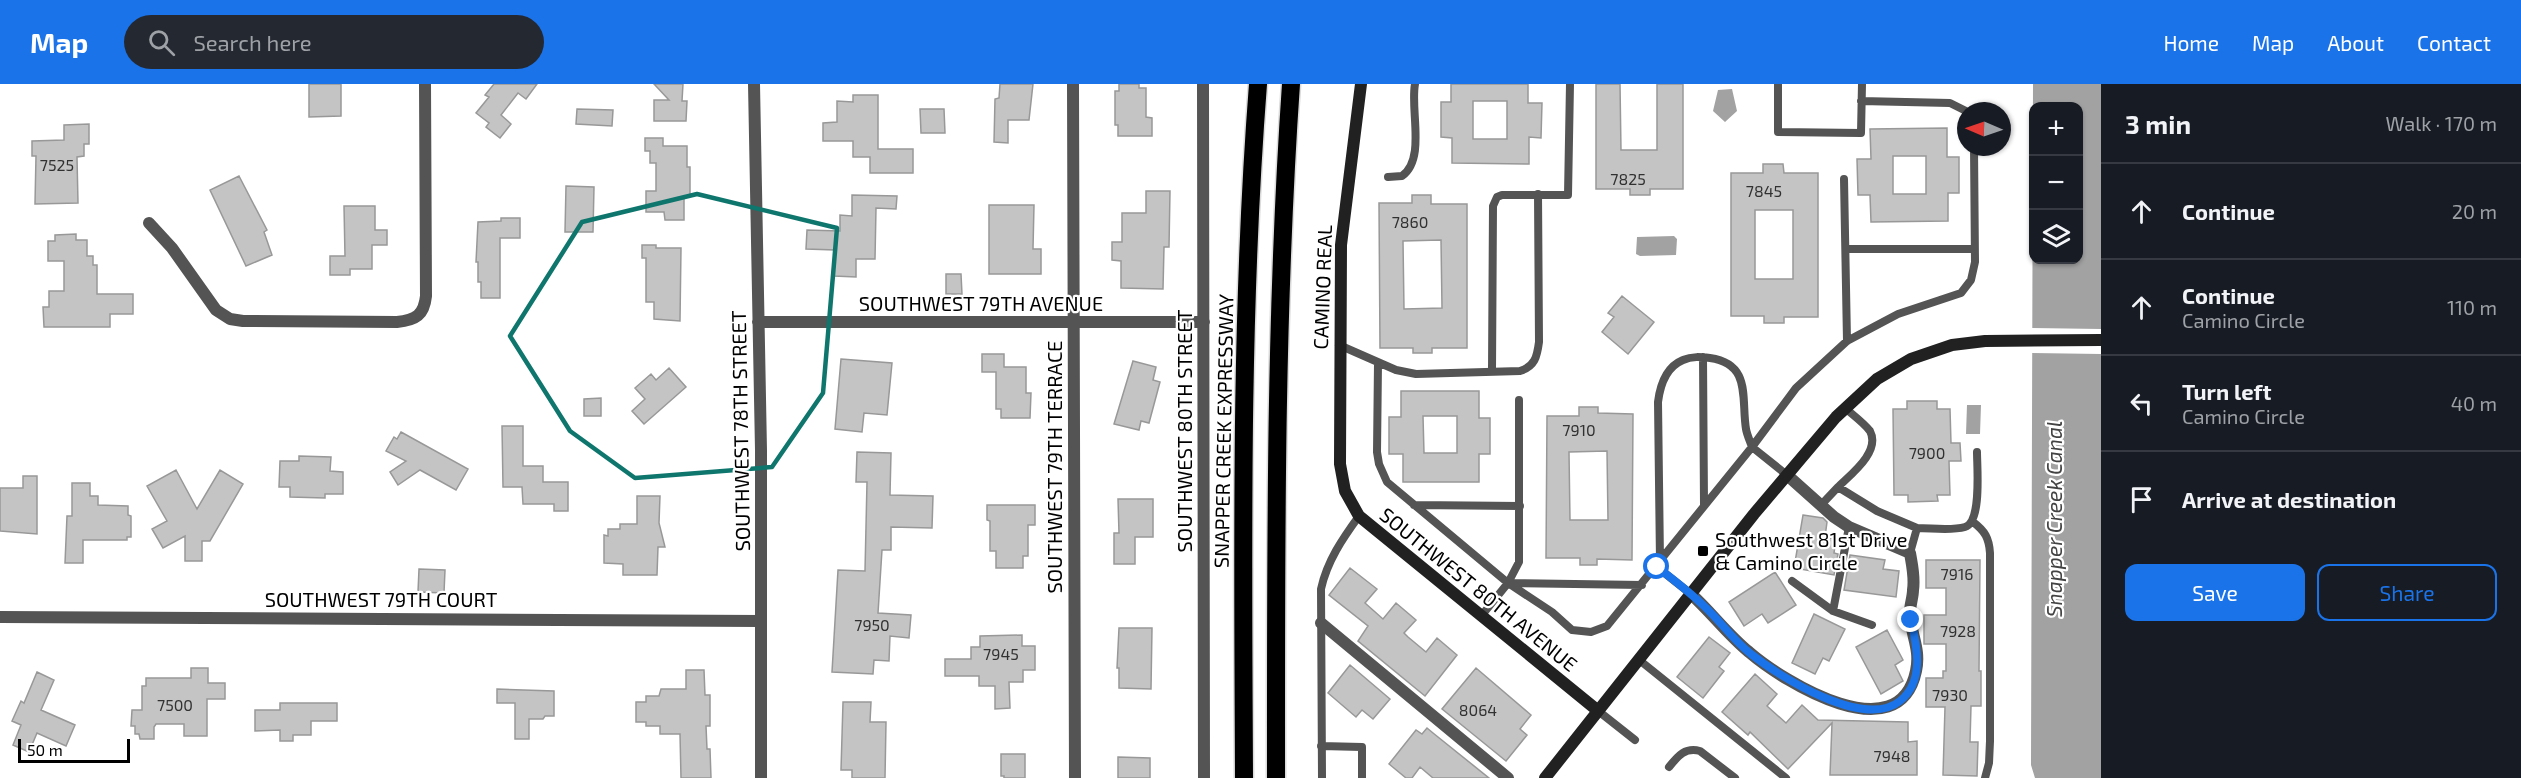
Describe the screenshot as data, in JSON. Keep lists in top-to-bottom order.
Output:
{
  "streets": {
    "highway": ["SNAPPER CREEK EXPRESSWAY"],
    "street": [
      "CAMINO REAL",
      "SOUTHWEST 79TH AVENUE",
      "SOUTHWEST 78TH STREET",
      "SOUTHWEST 80TH STREET",
      "SOUTHWEST 79TH TERRACE",
      "SOUTHWEST 80TH AVENUE",
      "SOUTHWEST 79TH COURT"
    ]
  },
  "crossings": [
    ["CAMINO REAL", "SOUTHWEST 80TH AVENUE"],
    ["SOUTHWEST 79TH AVENUE", "SOUTHWEST 78TH STREET"],
    ["SOUTHWEST 79TH AVENUE", "SOUTHWEST 80TH STREET"],
    ["SOUTHWEST 79TH AVENUE", "SOUTHWEST 79TH TERRACE"],
    ["SOUTHWEST 78TH STREET", "SOUTHWEST 79TH COURT"]
  ],
  "water": ["Snapper Creek Canal"],
  "places": {
    "transit": ["Southwest 81st Drive & Camino Circle"]
  },
  "house_numbers": [
    "7525",
    "7825",
    "7845",
    "7860",
    "7910",
    "7900",
    "7916",
    "7950",
    "7928",
    "7945",
    "7930",
    "7500",
    "8064",
    "7948"
  ],
  "scale_bar": "50 m",
  "north": "left",
  "page": {
    "header": "Map",
    "search": "Search here",
    "nav": [
      "Home",
      "Map",
      "About",
      "Contact"
    ],
    "heading": ["3 min", "Walk · 170 m"],
    "map_buttons": ["+", "−"],
    "list": [
      ["Continue", "20 m"],
      ["Continue", "Camino Circle", "110 m"],
      ["Turn left", "Camino Circle", "40 m"],
      "Arrive at destination"
    ],
    "buttons": ["Save", "Share"],
    "scale": "50 m"
  }
}
